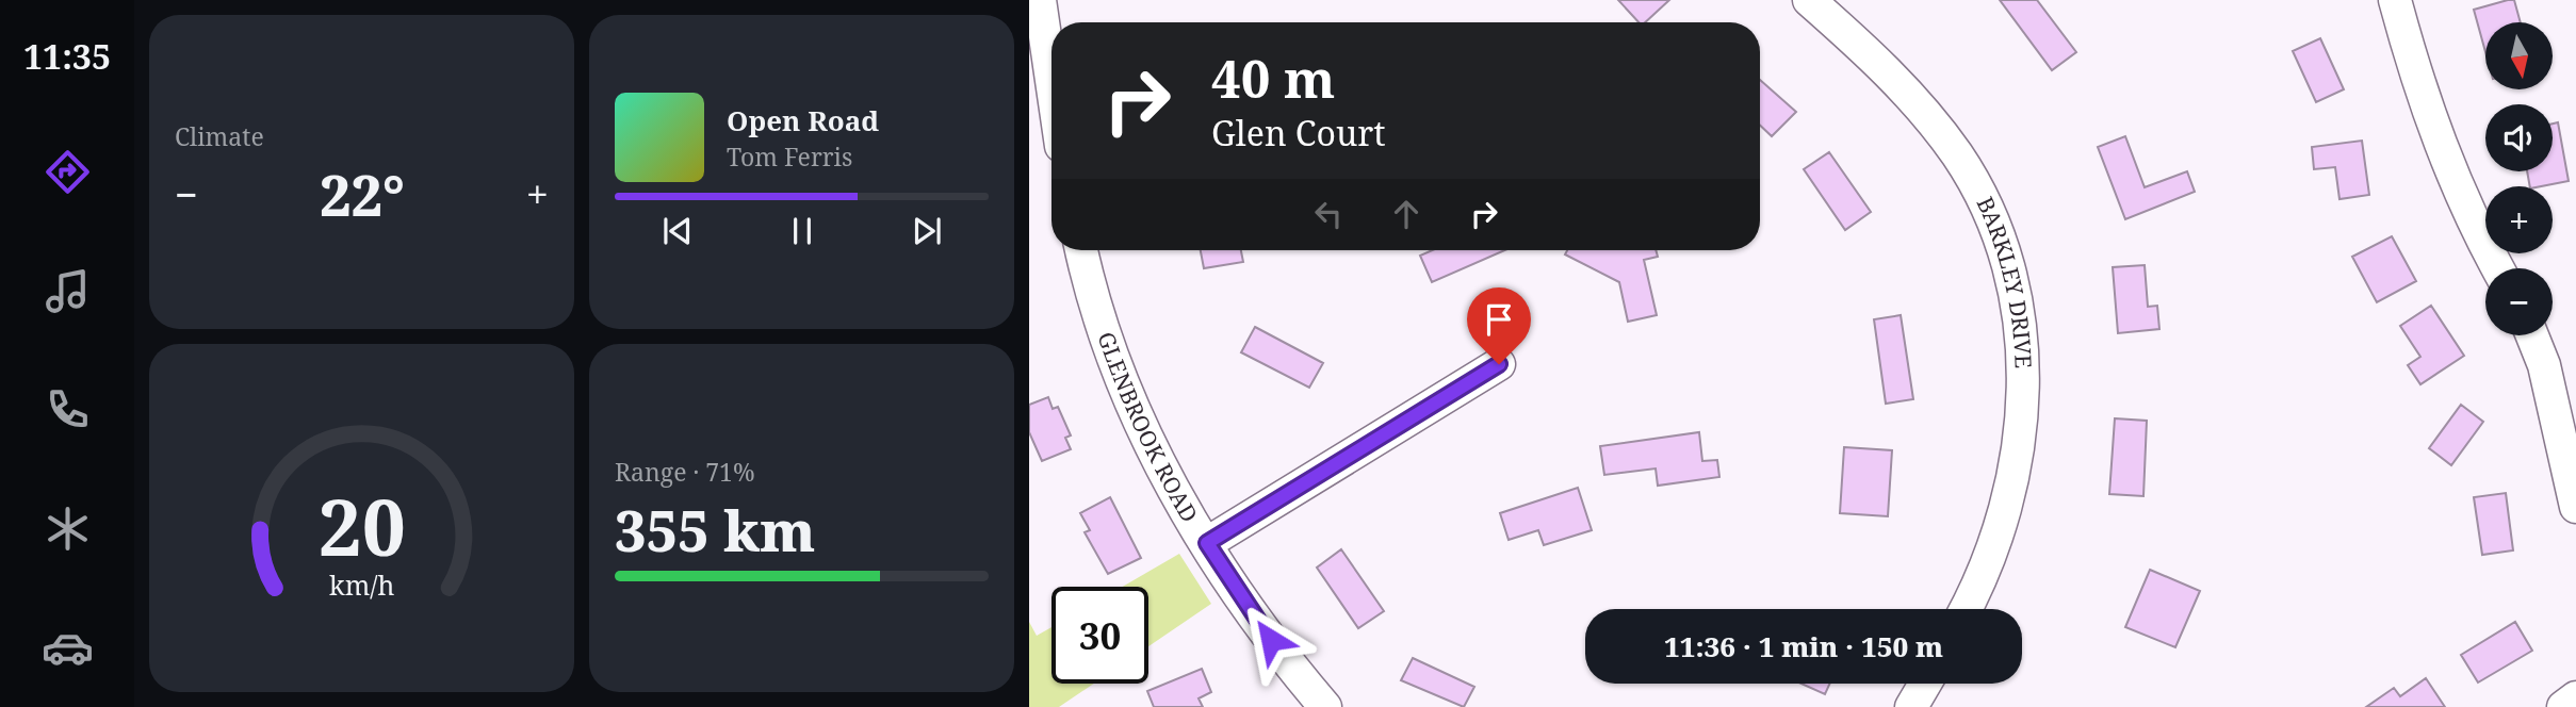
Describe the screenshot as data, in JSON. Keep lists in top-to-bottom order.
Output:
{
  "streets": {
    "street": ["BARKLEY DRIVE", "GLENBROOK ROAD"]
  },
  "north": "bottom",
  "page": {
    "tabs": "11:35",
    "tile": [
      "Climate",
      ["Range · 71%", "355 km"]
    ],
    "map_buttons": ["+", "−"],
    "turn": ["40 m", "Glen Court"],
    "song": ["Open Road", "Tom Ferris"],
    "heat": ["−", "22°", "+"],
    "limit": "30",
    "trip": "11:36 · 1 min · 150 m",
    "gauge": ["20", "km/h"]
  }
}
